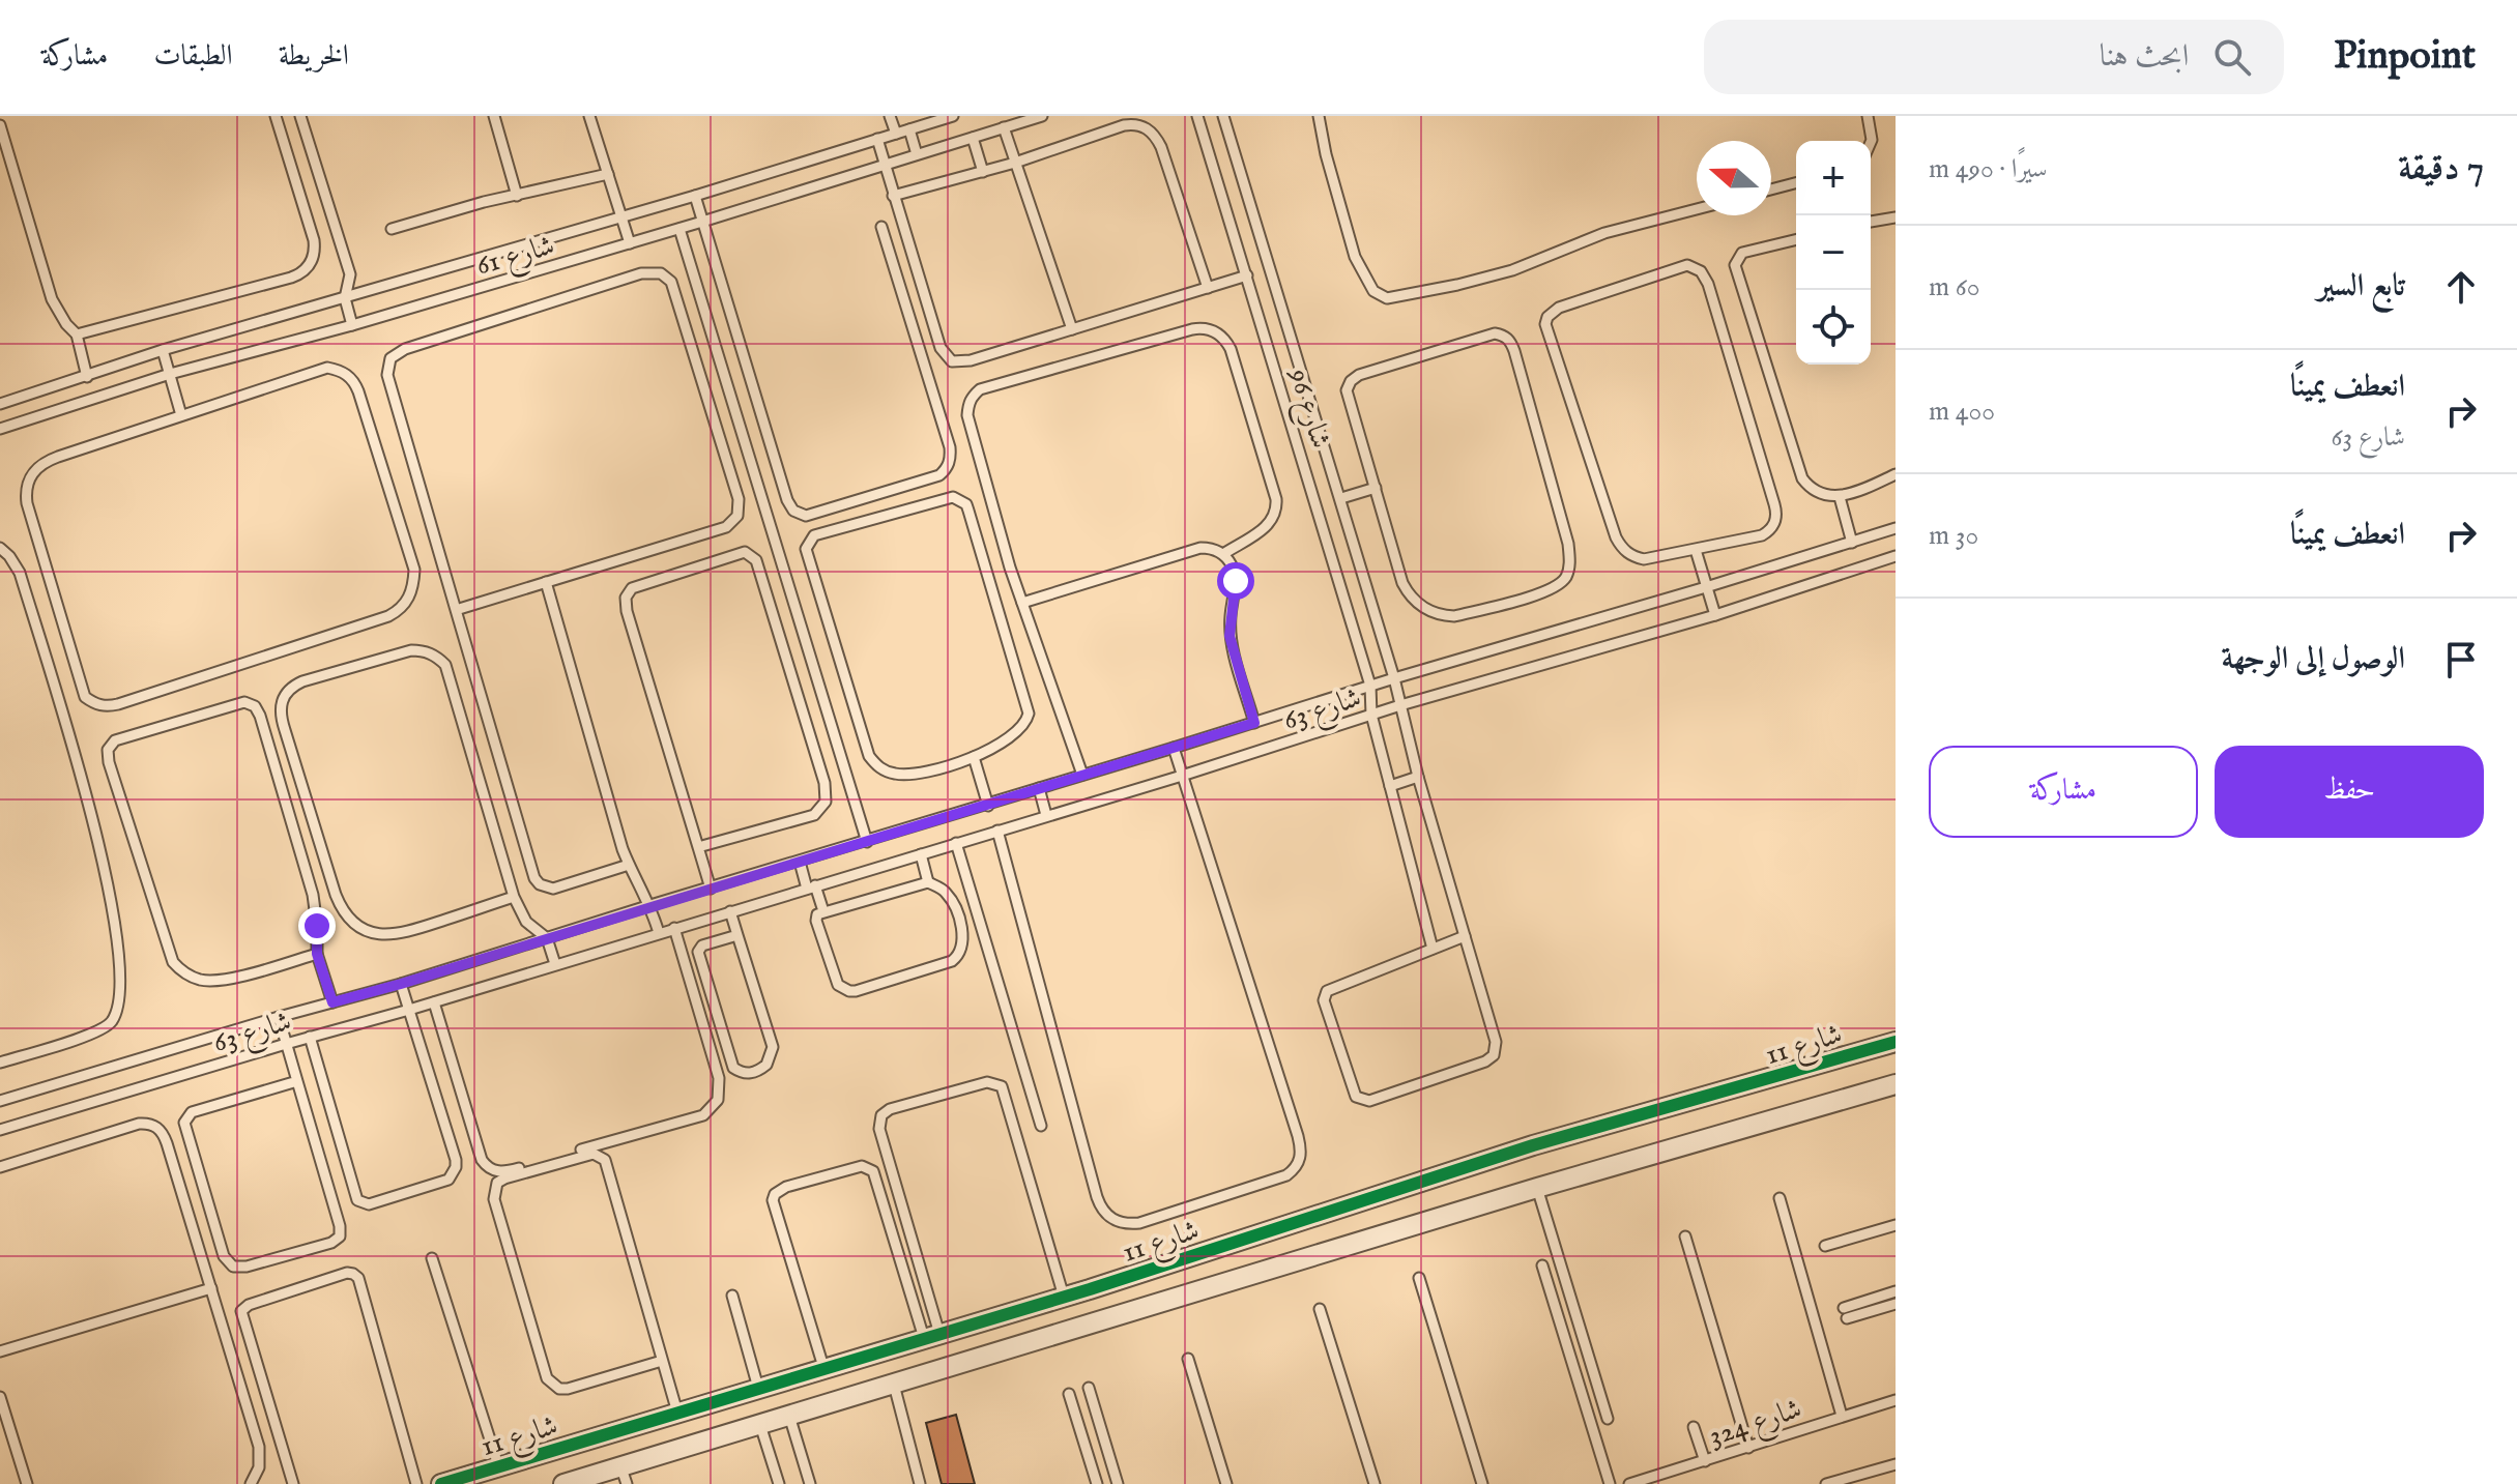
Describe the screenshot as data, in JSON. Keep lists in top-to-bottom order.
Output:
{
  "streets": {
    "street": ["شارع 11"],
    "lane": [
      "شارع 61",
      "شارع 96",
      "شارع 63",
      "شارع 324"
    ]
  },
  "crossings": [
    ["شارع 96", "شارع 63"]
  ],
  "north": "left",
  "page": {
    "header": "Pinpoint",
    "search": "ابحث هنا",
    "nav": ["الخريطة", "الطبقات", "مشاركة"],
    "heading": ["7 دقيقة", "سيرًا · 490 m"],
    "map_buttons": ["+", "−"],
    "list": [
      ["تابع السير", "60 m"],
      ["انعطف يمينًا", "شارع 63", "400 m"],
      ["انعطف يمينًا", "30 m"],
      "الوصول إلى الوجهة"
    ],
    "buttons": ["حفظ", "مشاركة"]
  }
}
